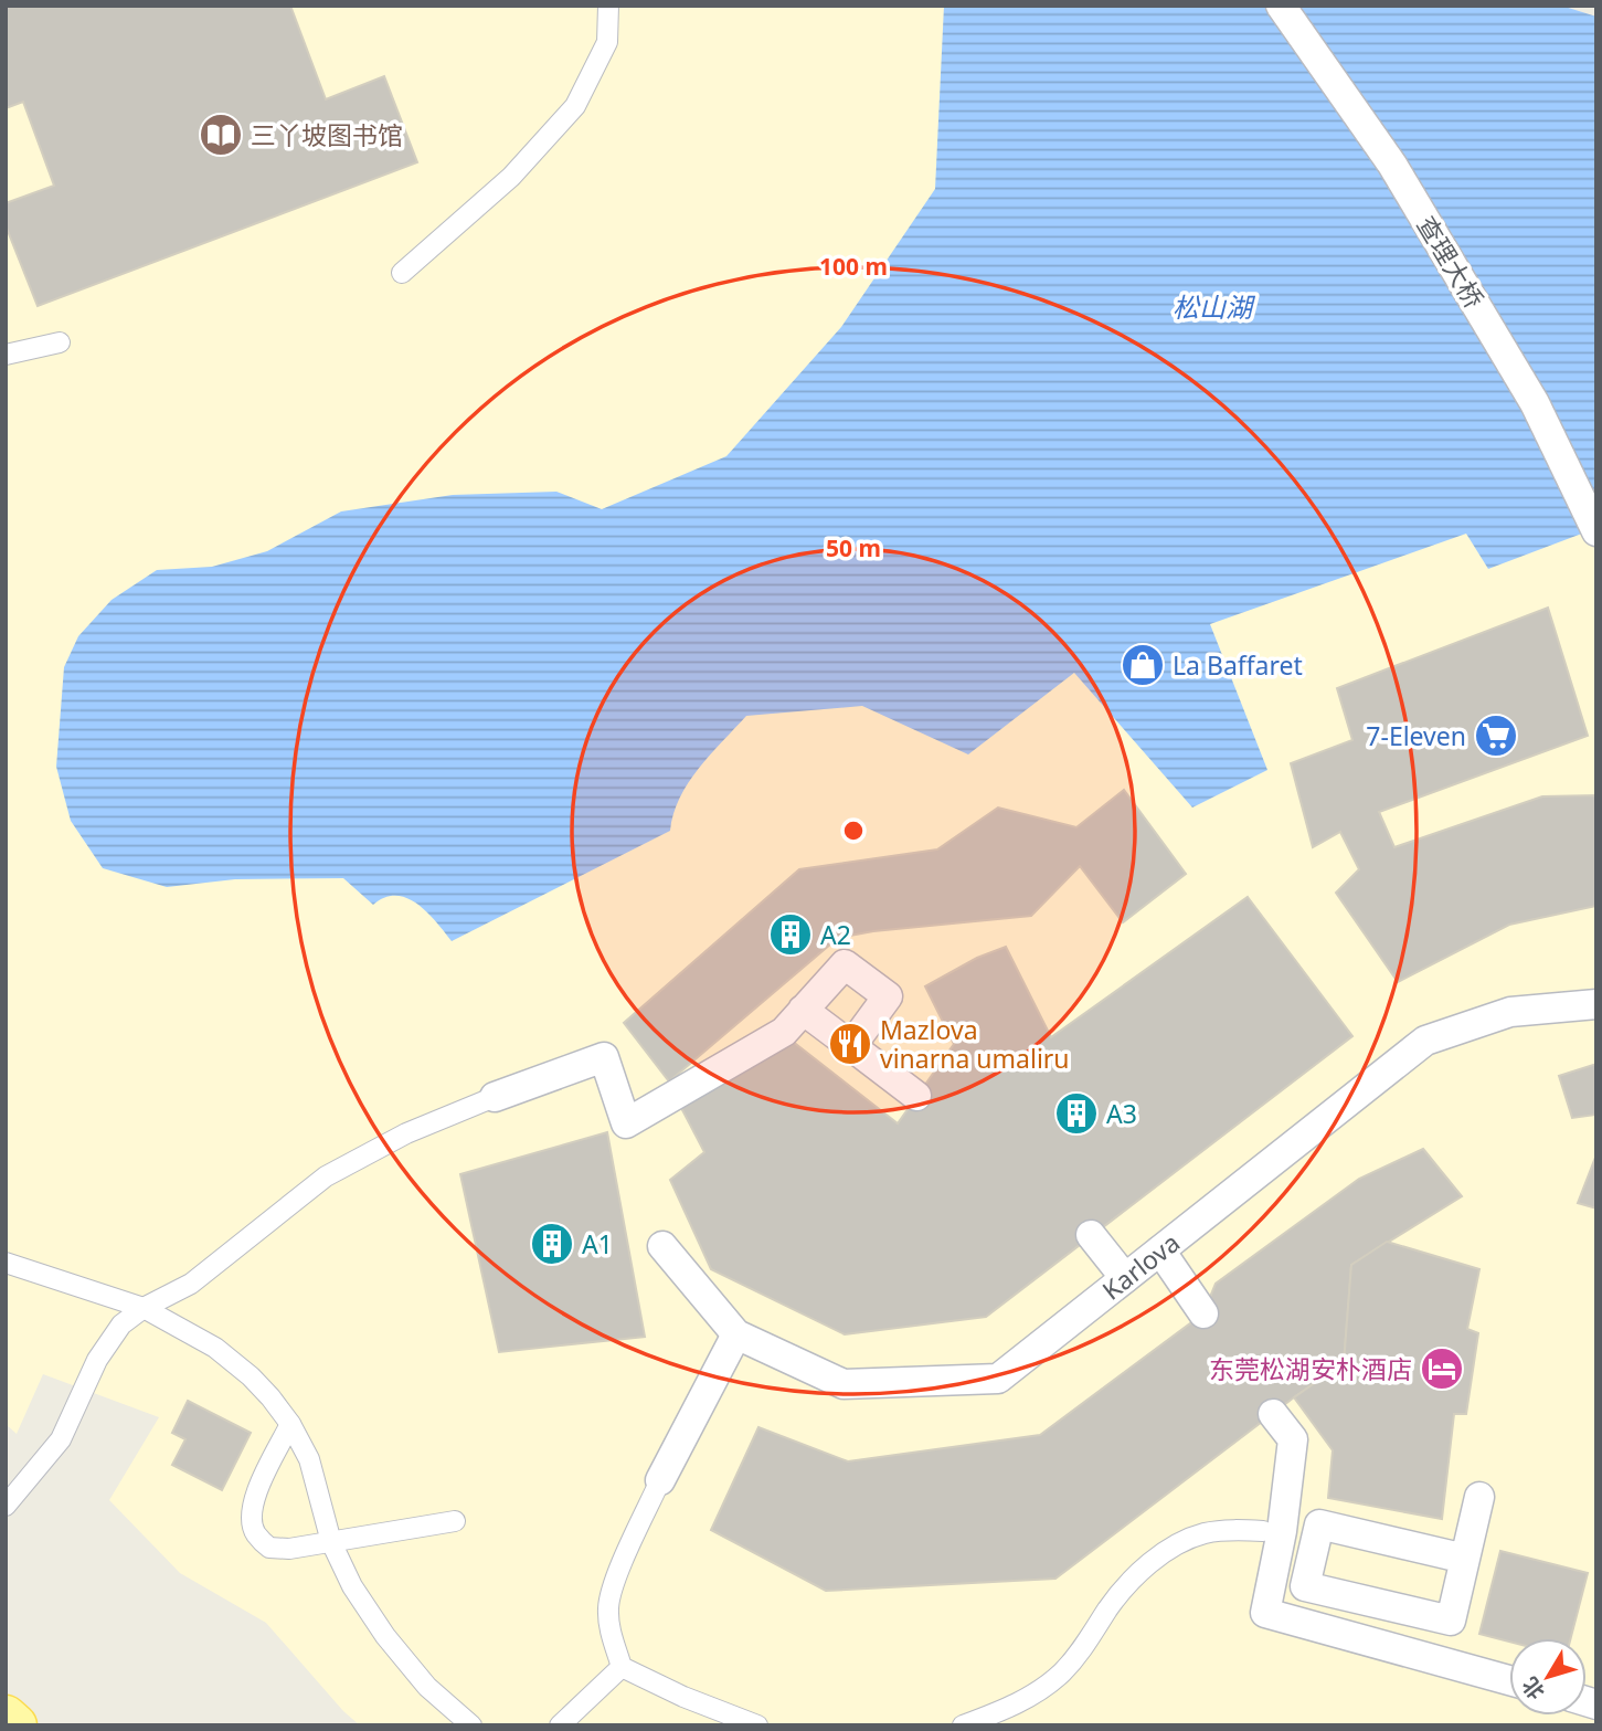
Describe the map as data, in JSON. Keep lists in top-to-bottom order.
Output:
{
  "streets": {
    "street": ["查理大桥", "Karlova"]
  },
  "water": ["松山湖"],
  "places": {
    "library": ["三丫坡图书馆"],
    "shop": ["La Baffaret"],
    "supermarket": ["7-Eleven"],
    "building": ["A2", "A3", "A1"],
    "restaurant": ["Mazlova vinarna umaliru"],
    "hotel": ["东莞松湖安朴酒店"]
  },
  "north": "bottom left",
  "rings": ["100 m", "50 m"]
}
